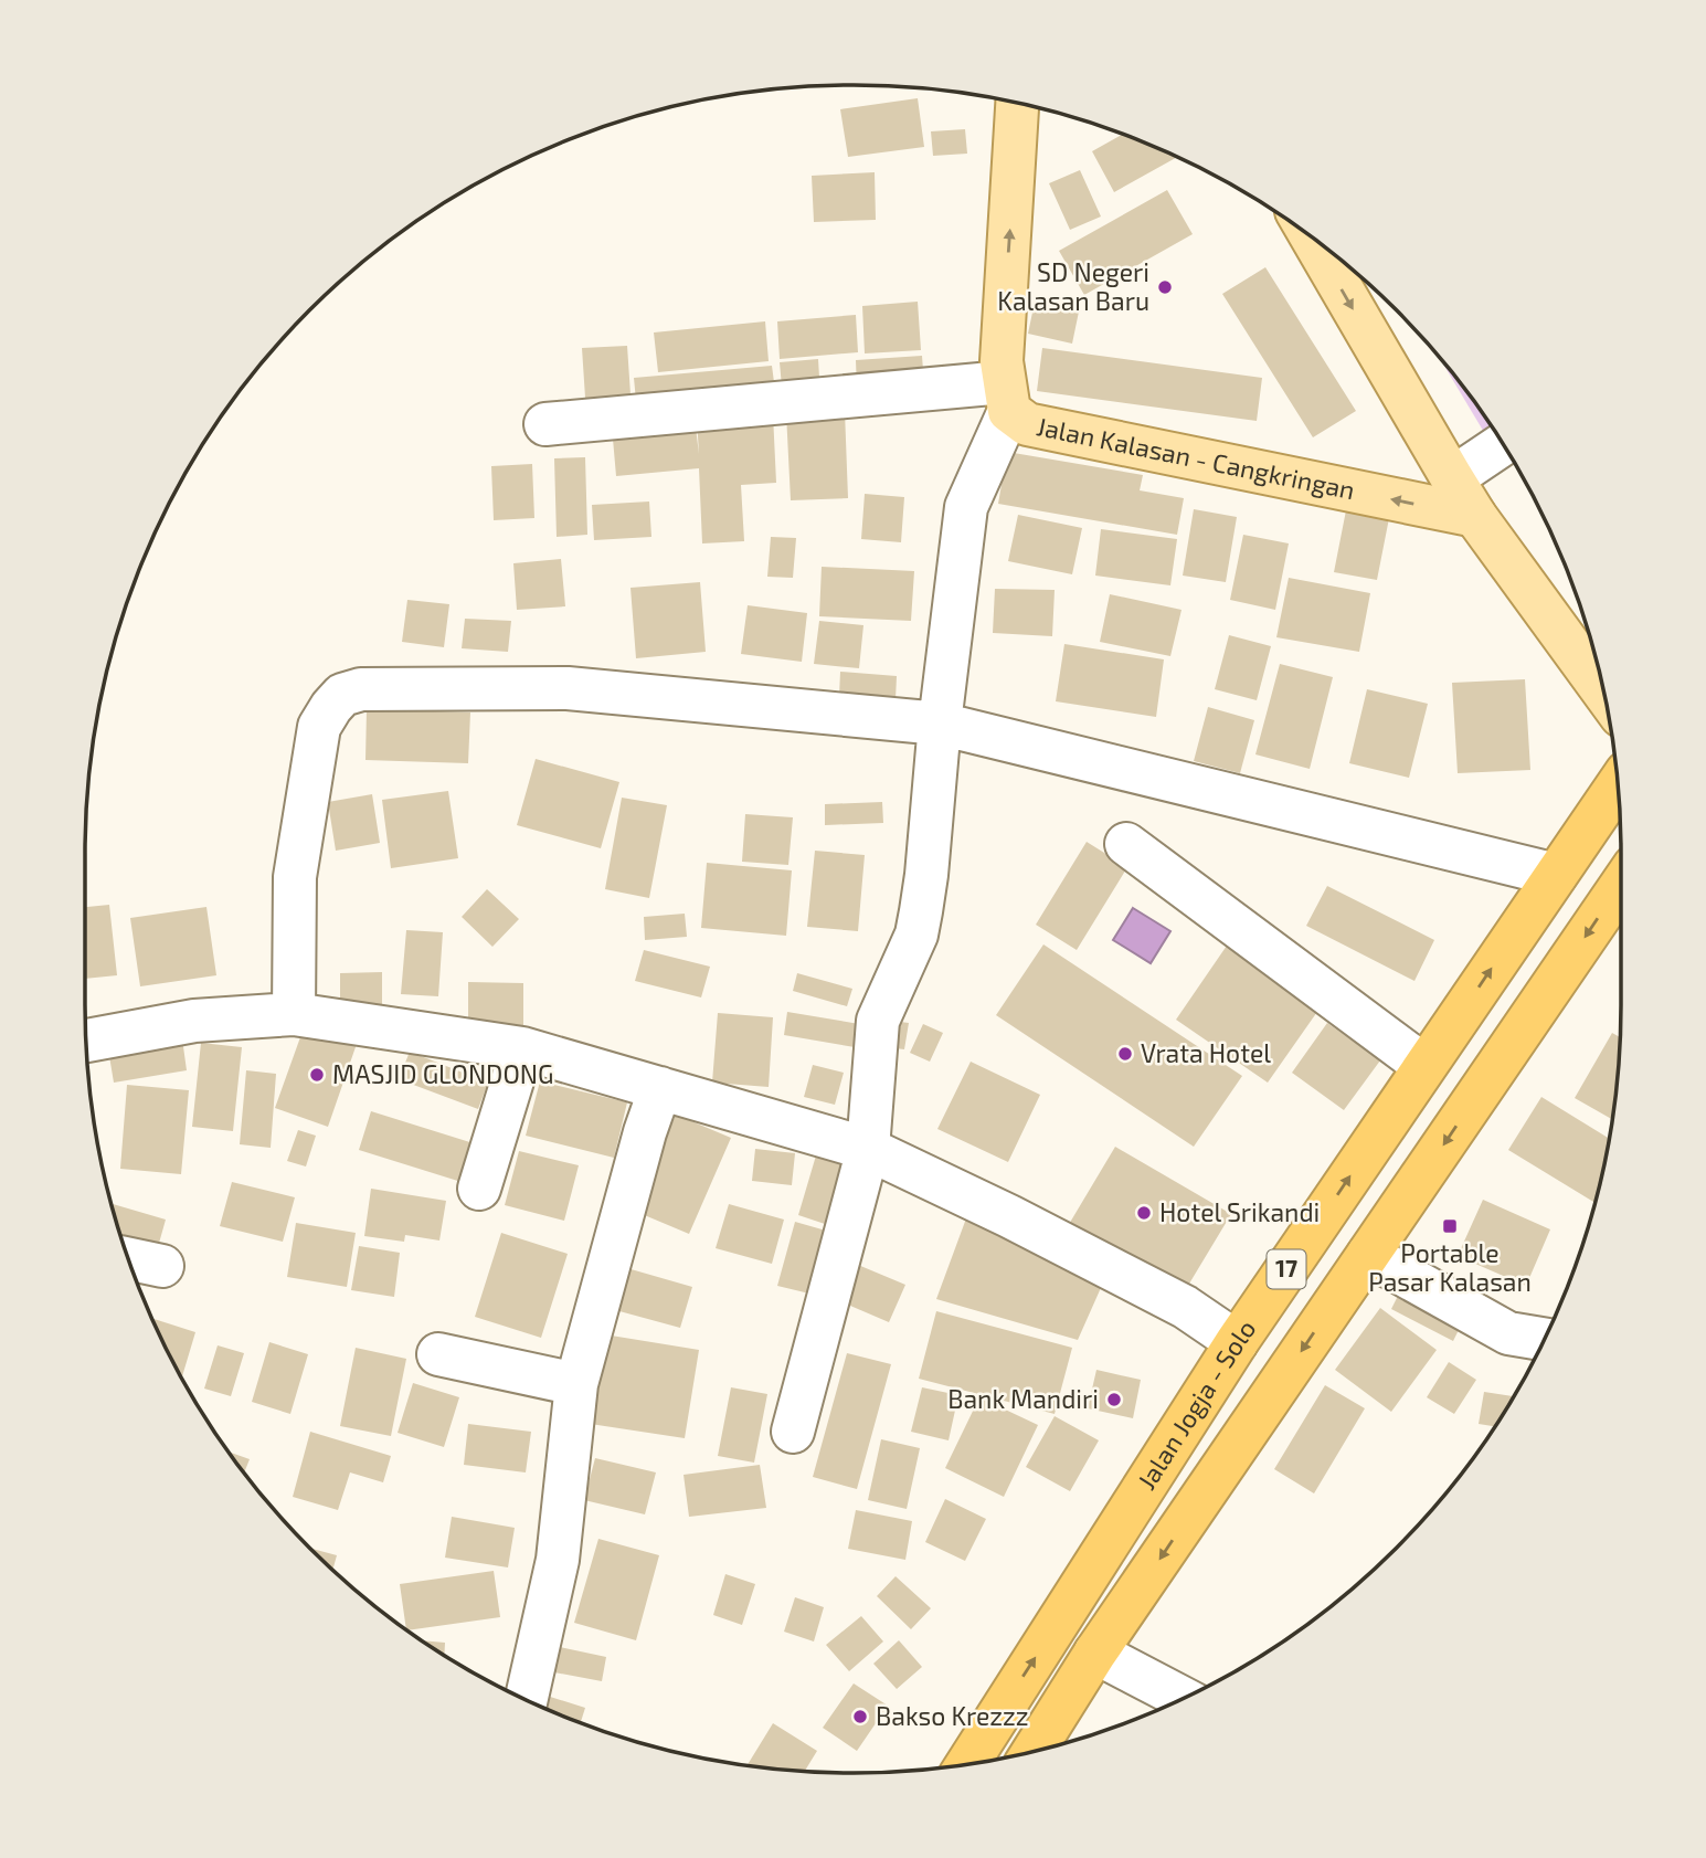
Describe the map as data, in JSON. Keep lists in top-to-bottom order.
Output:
{
  "streets": {
    "highway": ["17", "Jalan Jogja - Solo"],
    "main road": ["Jalan Kalasan - Cangkringan"]
  },
  "one_way": ["Jalan Kalasan - Cangkringan"],
  "places": {
    "other": [
      "SD Negeri Kalasan Baru",
      "Vrata Hotel",
      "MASJID GLONDONG",
      "Hotel Srikandi",
      "Bank Mandiri",
      "Bakso Krezzz"
    ],
    "transit": ["Portable Pasar Kalasan"]
  }
}
